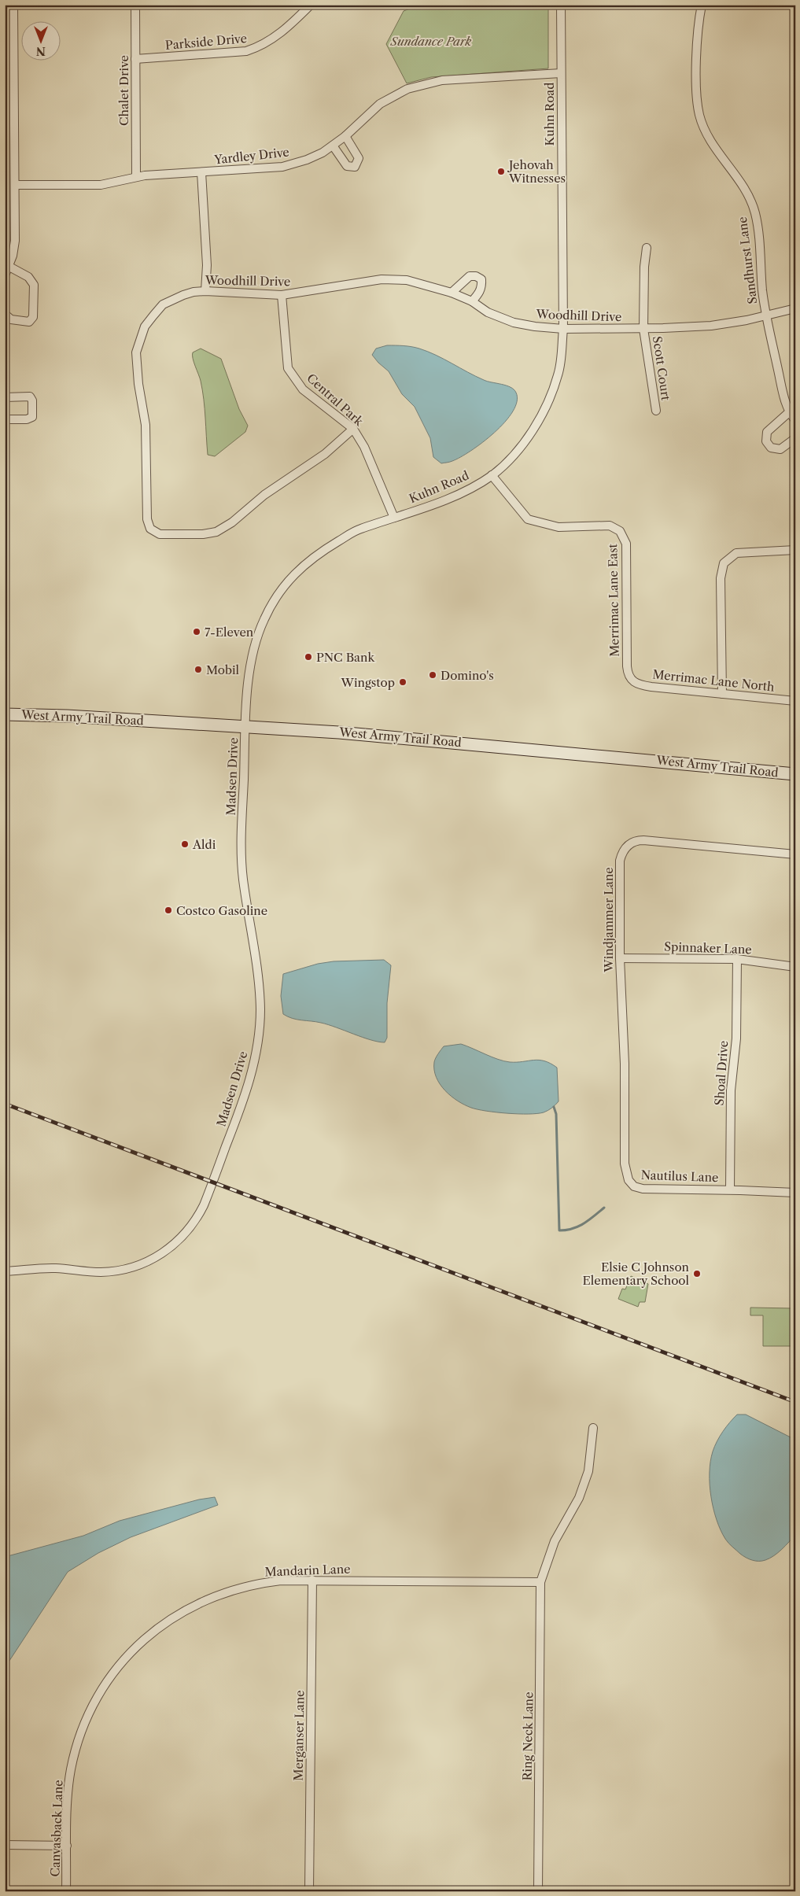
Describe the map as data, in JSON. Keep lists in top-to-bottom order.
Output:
{
  "streets": {
    "main road": ["West Army Trail Road"],
    "street": [
      "Parkside Drive",
      "Chalet Drive",
      "Kuhn Road",
      "Yardley Drive",
      "Sandhurst Lane",
      "Woodhill Drive",
      "Scott Court",
      "Central Park",
      "Merrimac Lane East",
      "Merrimac Lane North",
      "Madsen Drive",
      "Windjammer Lane",
      "Spinnaker Lane",
      "Shoal Drive",
      "Nautilus Lane",
      "Mandarin Lane",
      "Merganser Lane",
      "Ring Neck Lane",
      "Canvasback Lane"
    ]
  },
  "crossings": [
    ["Parkside Drive", "Chalet Drive"],
    ["Chalet Drive", "Yardley Drive"],
    ["Kuhn Road", "Yardley Drive"],
    ["Kuhn Road", "Woodhill Drive"],
    ["Kuhn Road", "Central Park"],
    ["Kuhn Road", "Merrimac Lane East"],
    ["Kuhn Road", "West Army Trail Road"],
    ["Kuhn Road", "Madsen Drive"],
    ["Sandhurst Lane", "Woodhill Drive"],
    ["Woodhill Drive", "Scott Court"],
    ["Woodhill Drive", "Central Park"],
    ["Merrimac Lane East", "Merrimac Lane North"],
    ["West Army Trail Road", "Madsen Drive"],
    ["Windjammer Lane", "Spinnaker Lane"],
    ["Windjammer Lane", "Nautilus Lane"],
    ["Spinnaker Lane", "Shoal Drive"],
    ["Shoal Drive", "Nautilus Lane"],
    ["Mandarin Lane", "Merganser Lane"],
    ["Mandarin Lane", "Ring Neck Lane"],
    ["Mandarin Lane", "Canvasback Lane"]
  ],
  "parks": ["Sundance Park"],
  "places": [
    "Jehovah Witnesses",
    "7-Eleven",
    "PNC Bank",
    "Mobil",
    "Domino's",
    "Wingstop",
    "Aldi",
    "Costco Gasoline",
    "Elsie C Johnson Elementary School"
  ],
  "north": "bottom"
}
